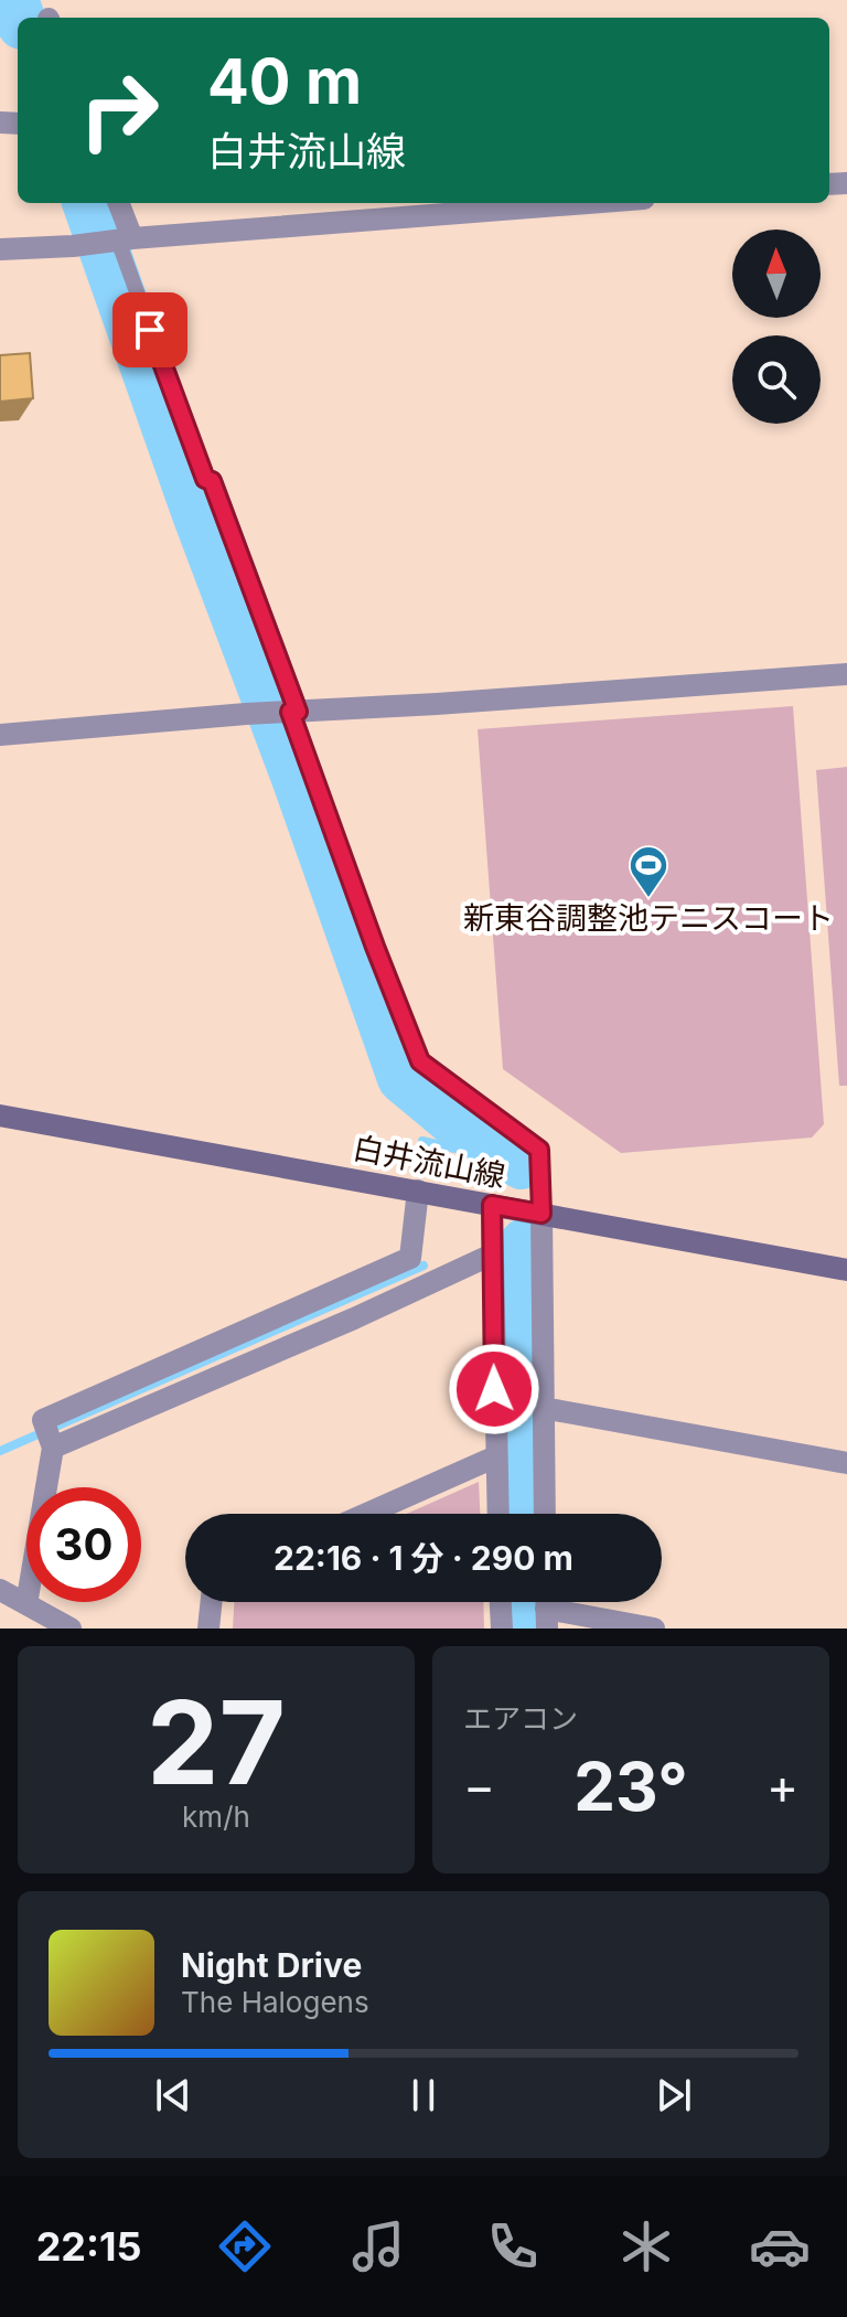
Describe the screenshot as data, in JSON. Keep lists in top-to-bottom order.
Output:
{
  "streets": {
    "main road": ["白井流山線"]
  },
  "places": {
    "sports": ["新東谷調整池テニスコート"]
  },
  "north": "top",
  "page": {
    "turn": ["40 m", "白井流山線"],
    "limit": "30",
    "trip": "22:16 · 1 分 · 290 m",
    "tile": [
      ["27", "km/h"],
      "エアコン"
    ],
    "heat": ["−", "23°", "+"],
    "song": ["Night Drive", "The Halogens"],
    "tabs": "22:15"
  }
}
